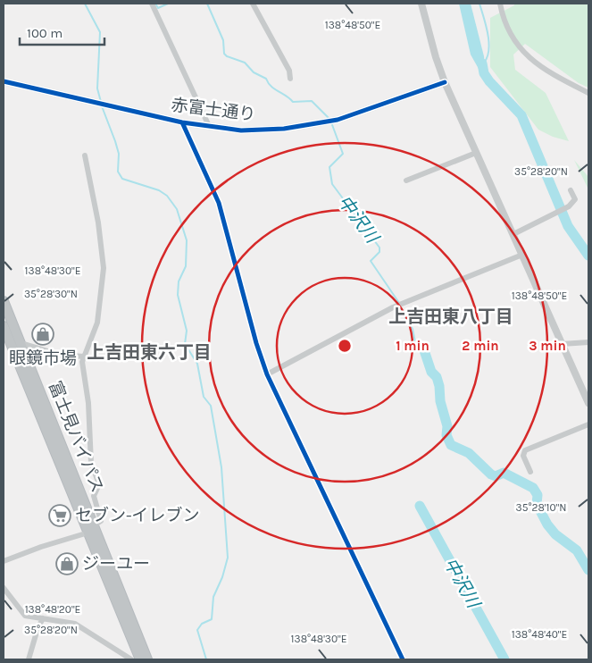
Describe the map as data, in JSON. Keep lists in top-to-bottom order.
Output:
{
  "streets": {
    "highway": ["富士見バイパス"],
    "street": ["赤富士通り"]
  },
  "districts": ["上吉田東八丁目", "上吉田東六丁目"],
  "water": ["中沢川"],
  "places": {
    "shop": ["眼鏡市場", "ジーユー"],
    "supermarket": ["セブン-イレブン"]
  },
  "scale_bar": "100 m",
  "coordinates": [
    "138°48'50\"E",
    "35°28'20\"N",
    "138°48'30\"E",
    "35°28'30\"N",
    "35°28'10\"N",
    "138°48'20\"E",
    "138°48'40\"E"
  ],
  "rings": ["1 min", "2 min", "3 min"]
}
